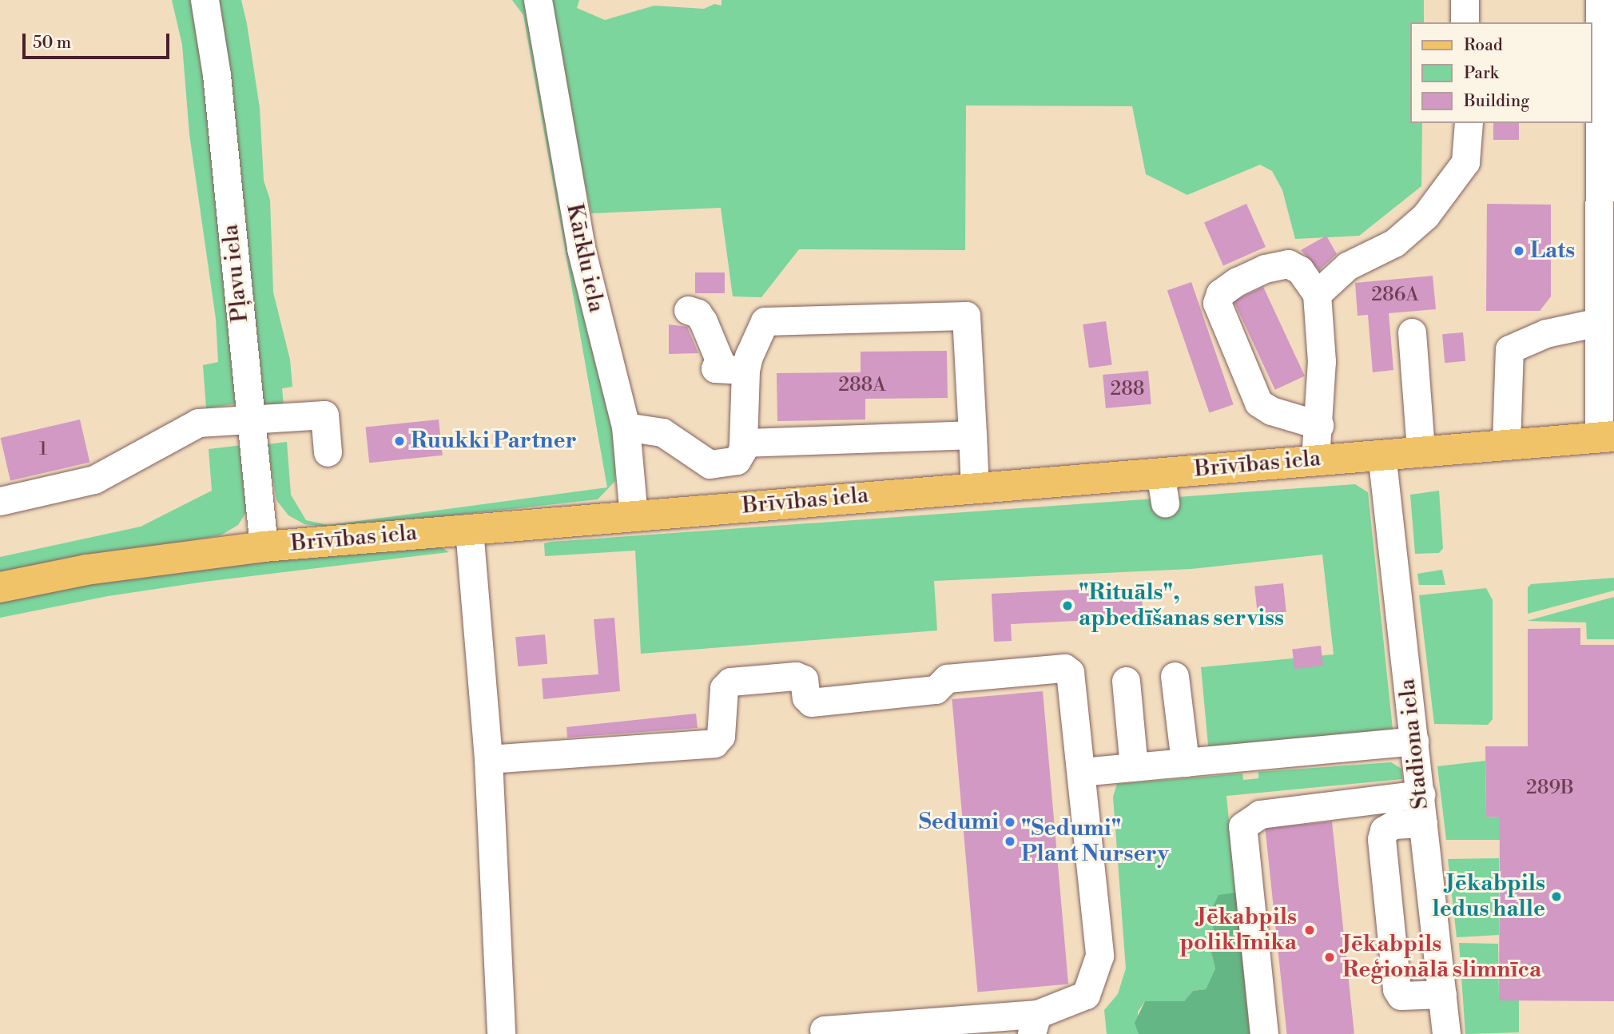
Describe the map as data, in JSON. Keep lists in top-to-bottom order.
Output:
{
  "streets": {
    "main road": ["Brīvības iela"],
    "street": ["Kārklu iela", "Pļavu iela", "Stadiona iela"]
  },
  "crossings": [
    ["Kārklu iela", "Brīvības iela"],
    ["Pļavu iela", "Brīvības iela"],
    ["Brīvības iela", "Stadiona iela"]
  ],
  "places": [
    "Lats",
    "Ruukki Partner",
    "\"Rituāls\", apbedīšanas serviss",
    "Sedumi",
    "\"Sedumi\" Plant Nursery",
    "Jēkabpils ledus halle",
    "Jēkabpils poliklīnika",
    "Jēkabpils Reģionālā slimnīca"
  ],
  "house_numbers": [
    "286A",
    "288A",
    "288",
    "1",
    "289B"
  ],
  "legend": ["Road", "Park", "Building"],
  "scale_bar": "50 m"
}
